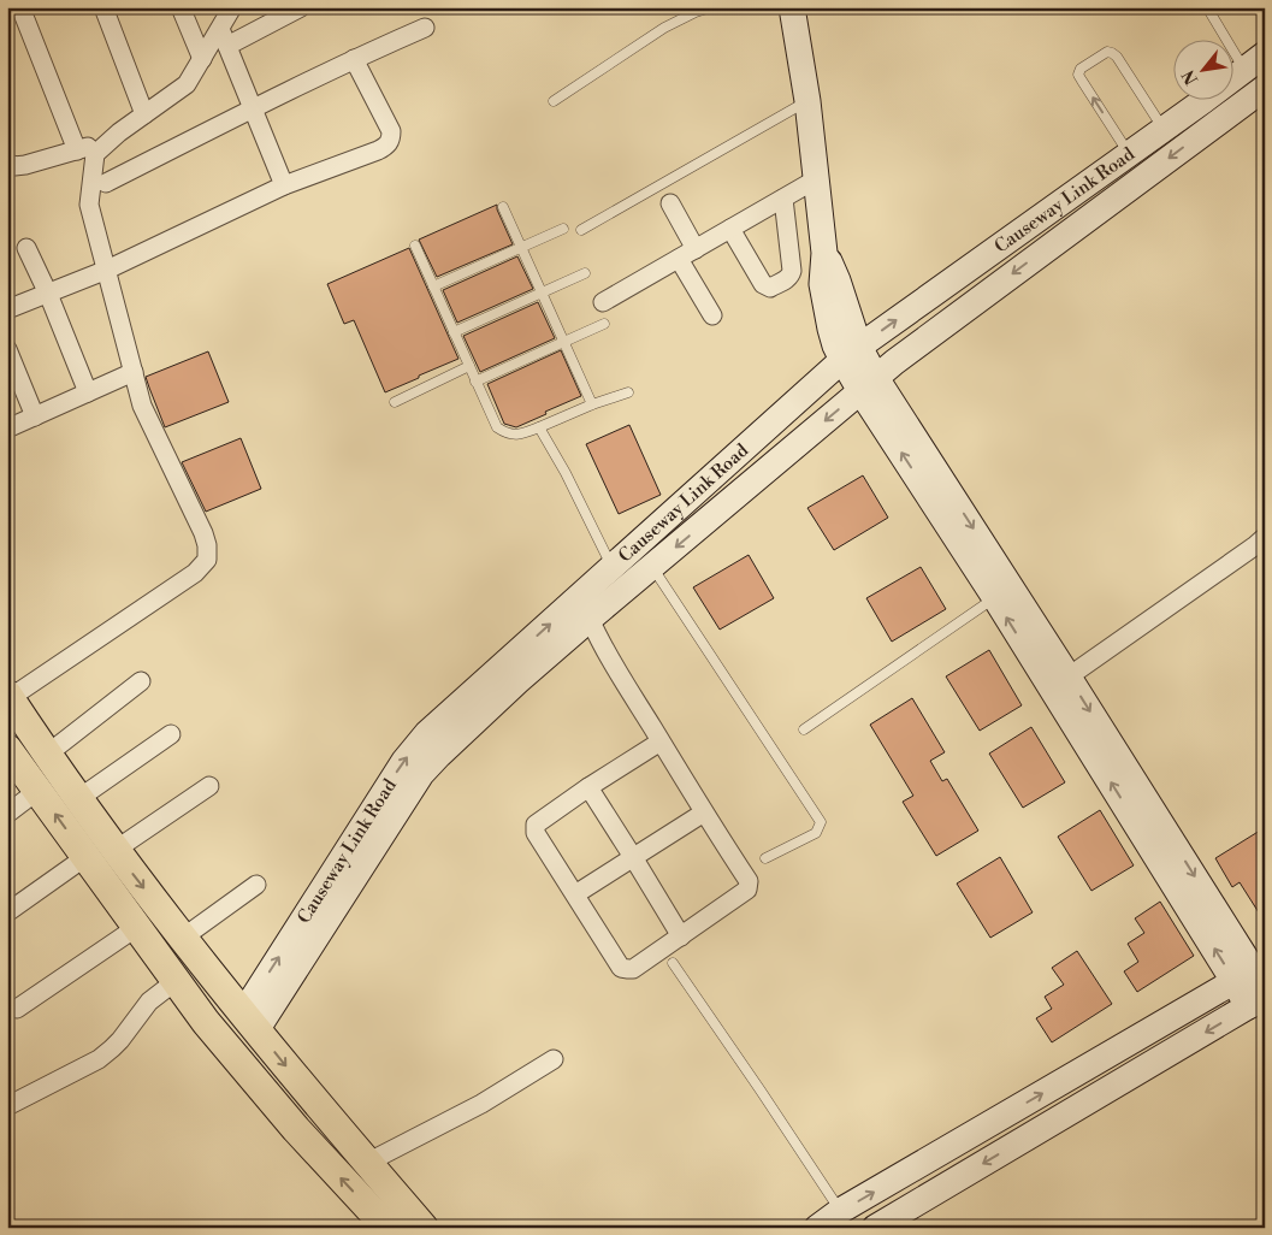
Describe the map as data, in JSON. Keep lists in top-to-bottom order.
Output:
{
  "streets": {
    "main road": ["Causeway Link Road"]
  },
  "north": "bottom left"
}
